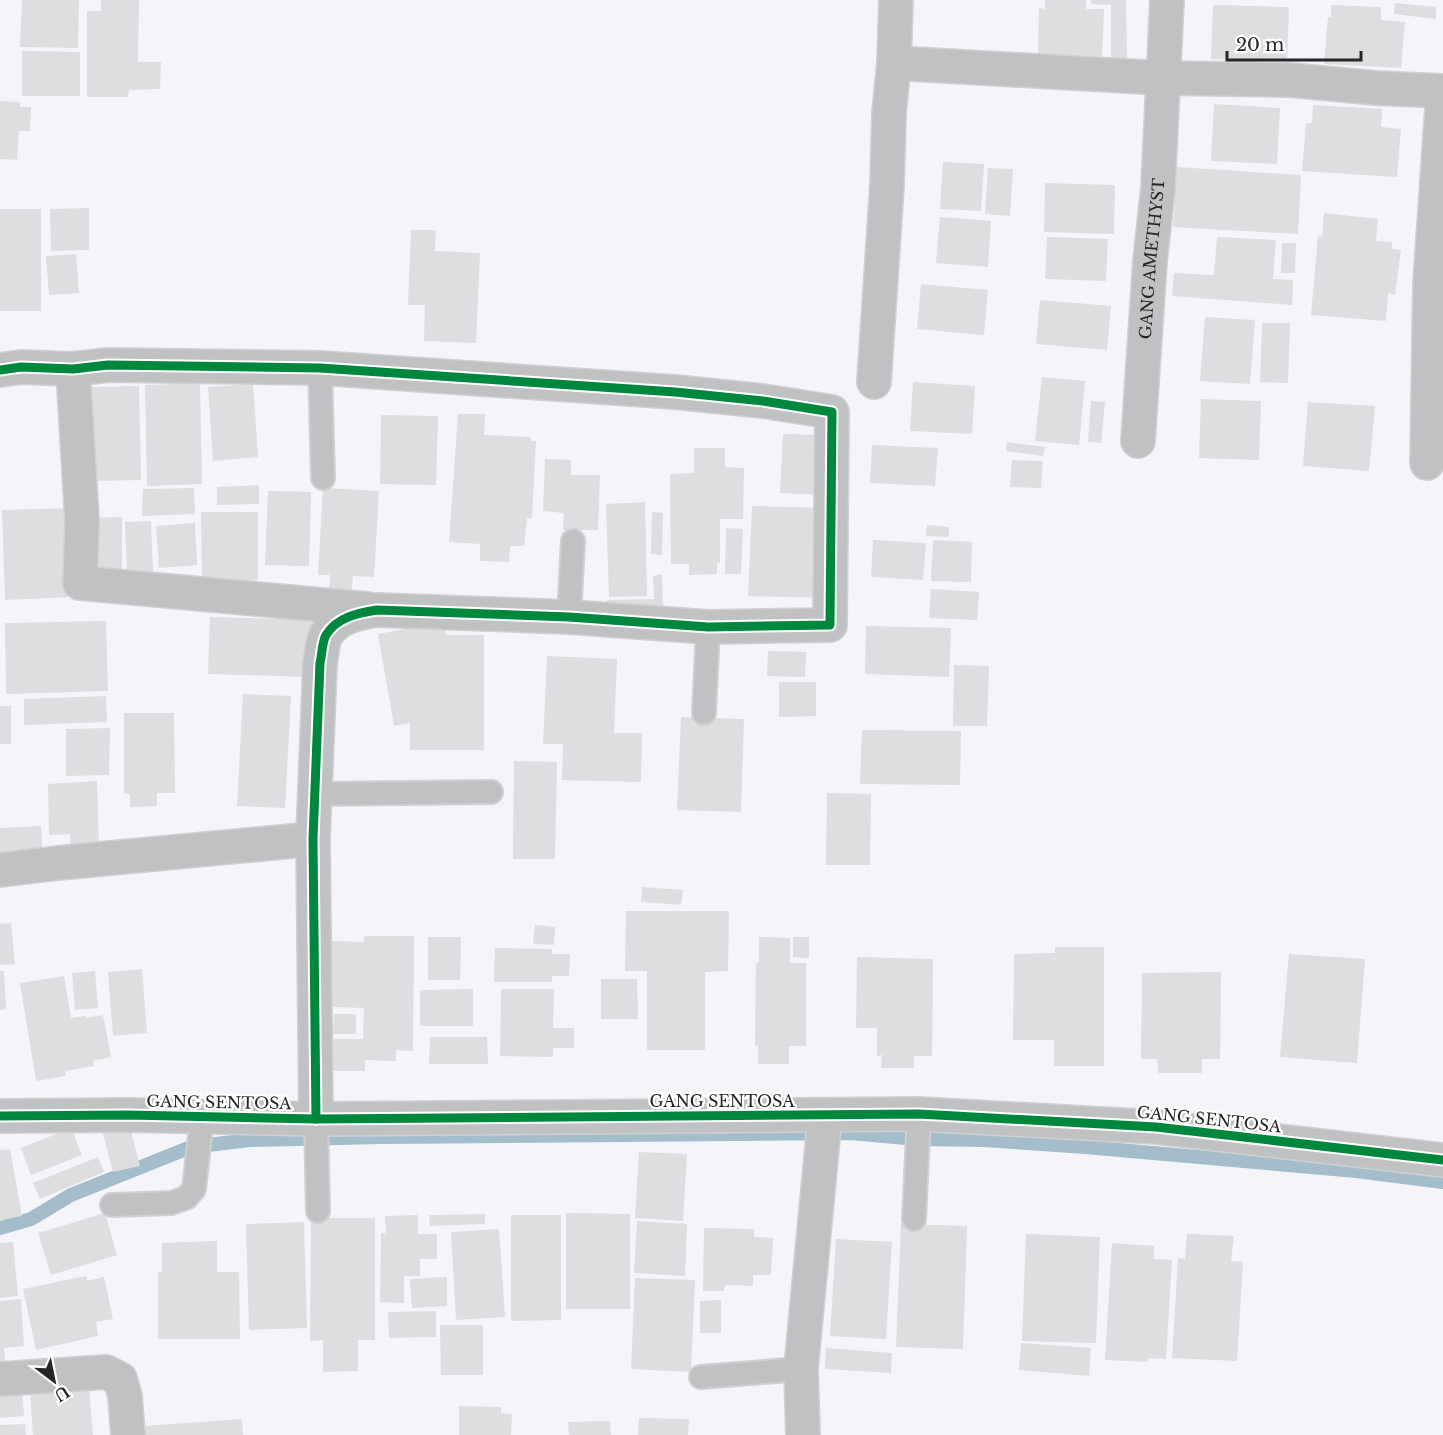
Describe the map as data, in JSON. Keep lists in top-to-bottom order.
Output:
{
  "streets": {
    "street": ["GANG AMETHYST", "GANG SENTOSA"]
  },
  "scale_bar": "20 m",
  "north": "bottom right"
}
